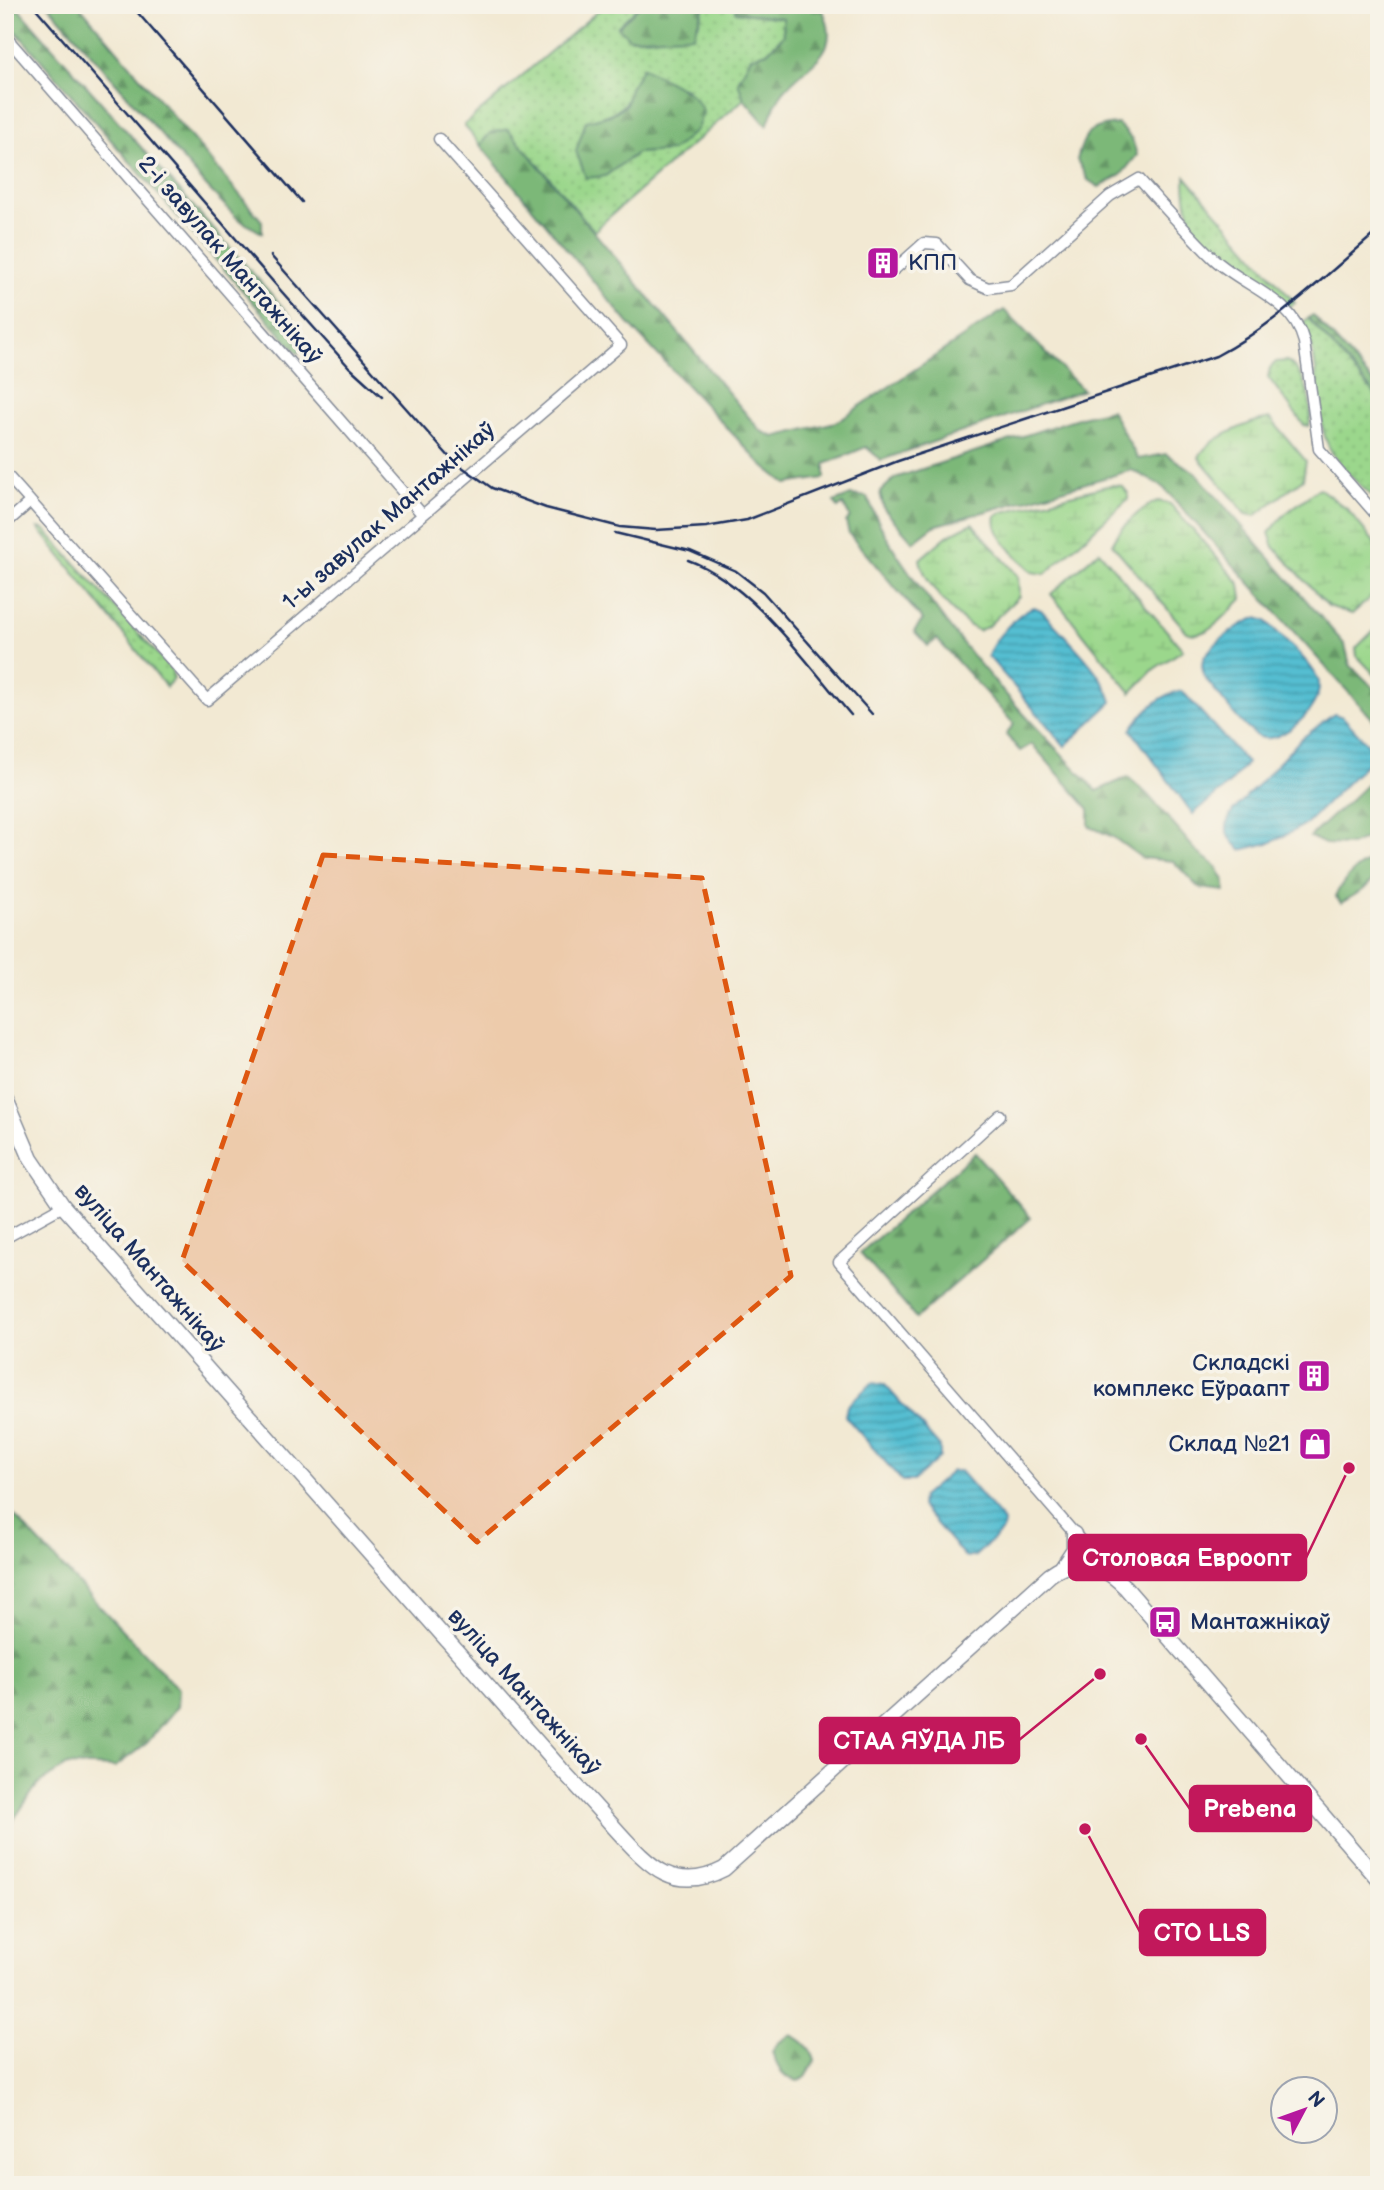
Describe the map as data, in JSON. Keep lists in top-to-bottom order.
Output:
{
  "streets": {
    "street": ["2-і завулак Мантажнікаў", "1-ы завулак Мантажнікаў", "вуліца Мантажнікаў"]
  },
  "crossings": [
    ["2-і завулак Мантажнікаў", "1-ы завулак Мантажнікаў"]
  ],
  "places": {
    "building": ["КПП", "Складскі комплекс Еўраапт"],
    "shop": ["Склад №21"],
    "other": [
      "Столовая Евроопт",
      "СТАА ЯЎДА ЛБ",
      "Prebena",
      "СТО LLS"
    ],
    "bus stop": ["Мантажнікаў"]
  },
  "north": "top right"
}
